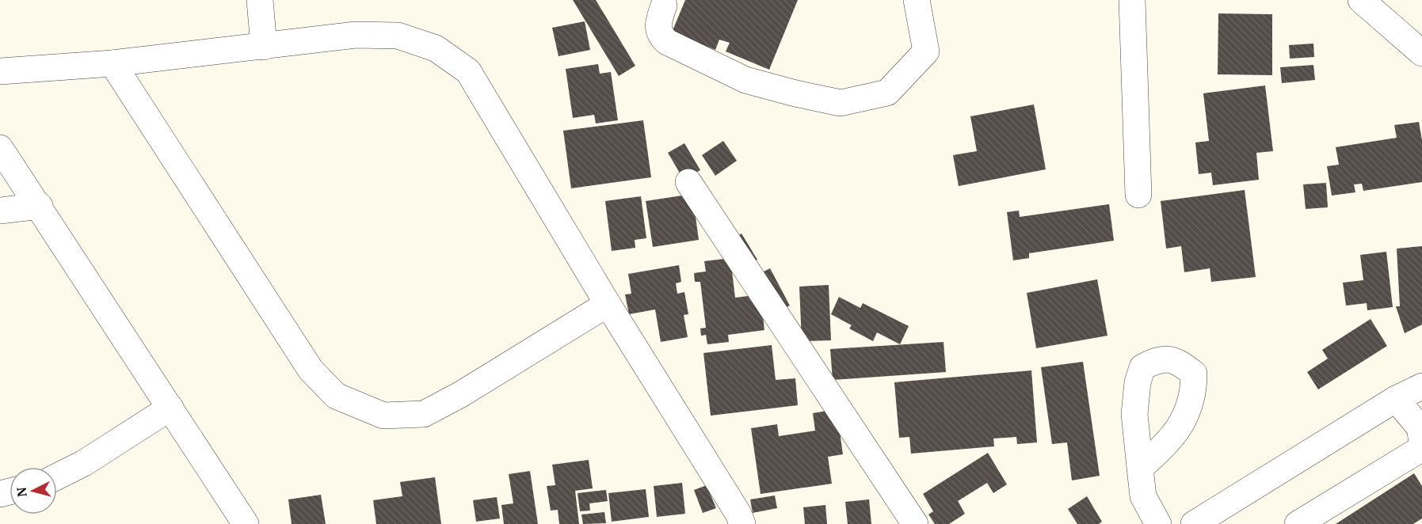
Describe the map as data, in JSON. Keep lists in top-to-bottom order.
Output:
{
  "north": "left"
}
